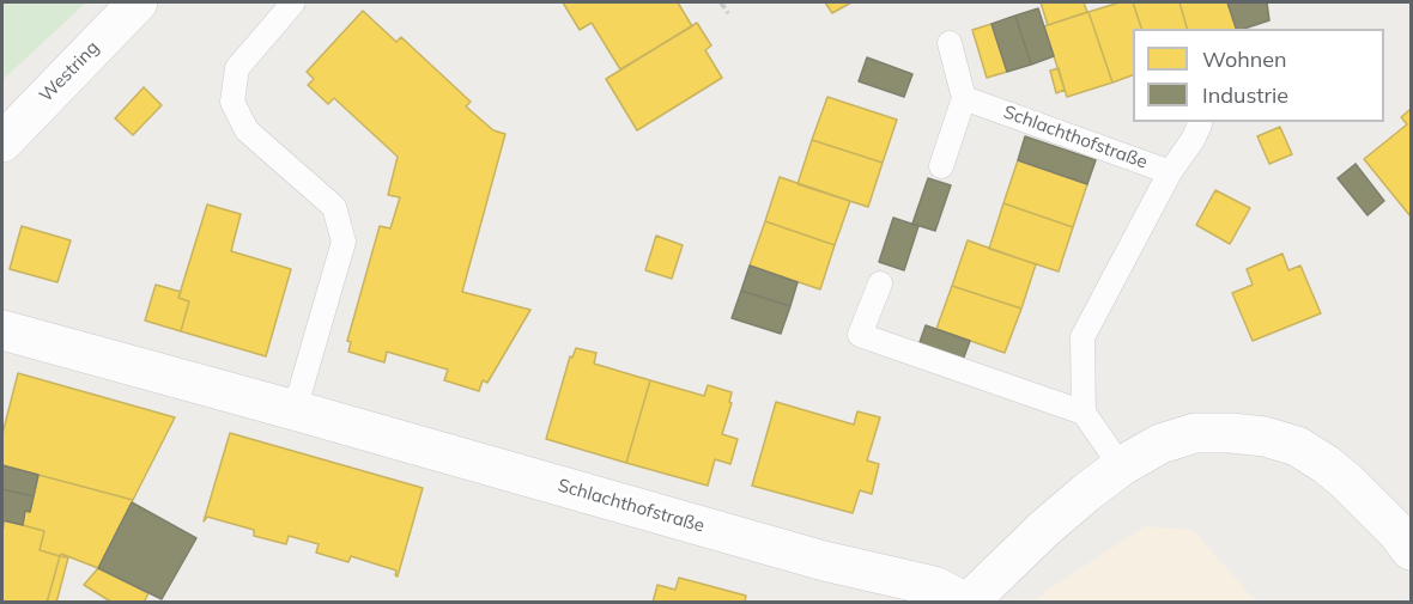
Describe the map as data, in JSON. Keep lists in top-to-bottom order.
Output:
{
  "streets": {
    "street": ["Westring", "Schlachthofstraße"]
  },
  "legend": ["Wohnen", "Industrie"]
}
